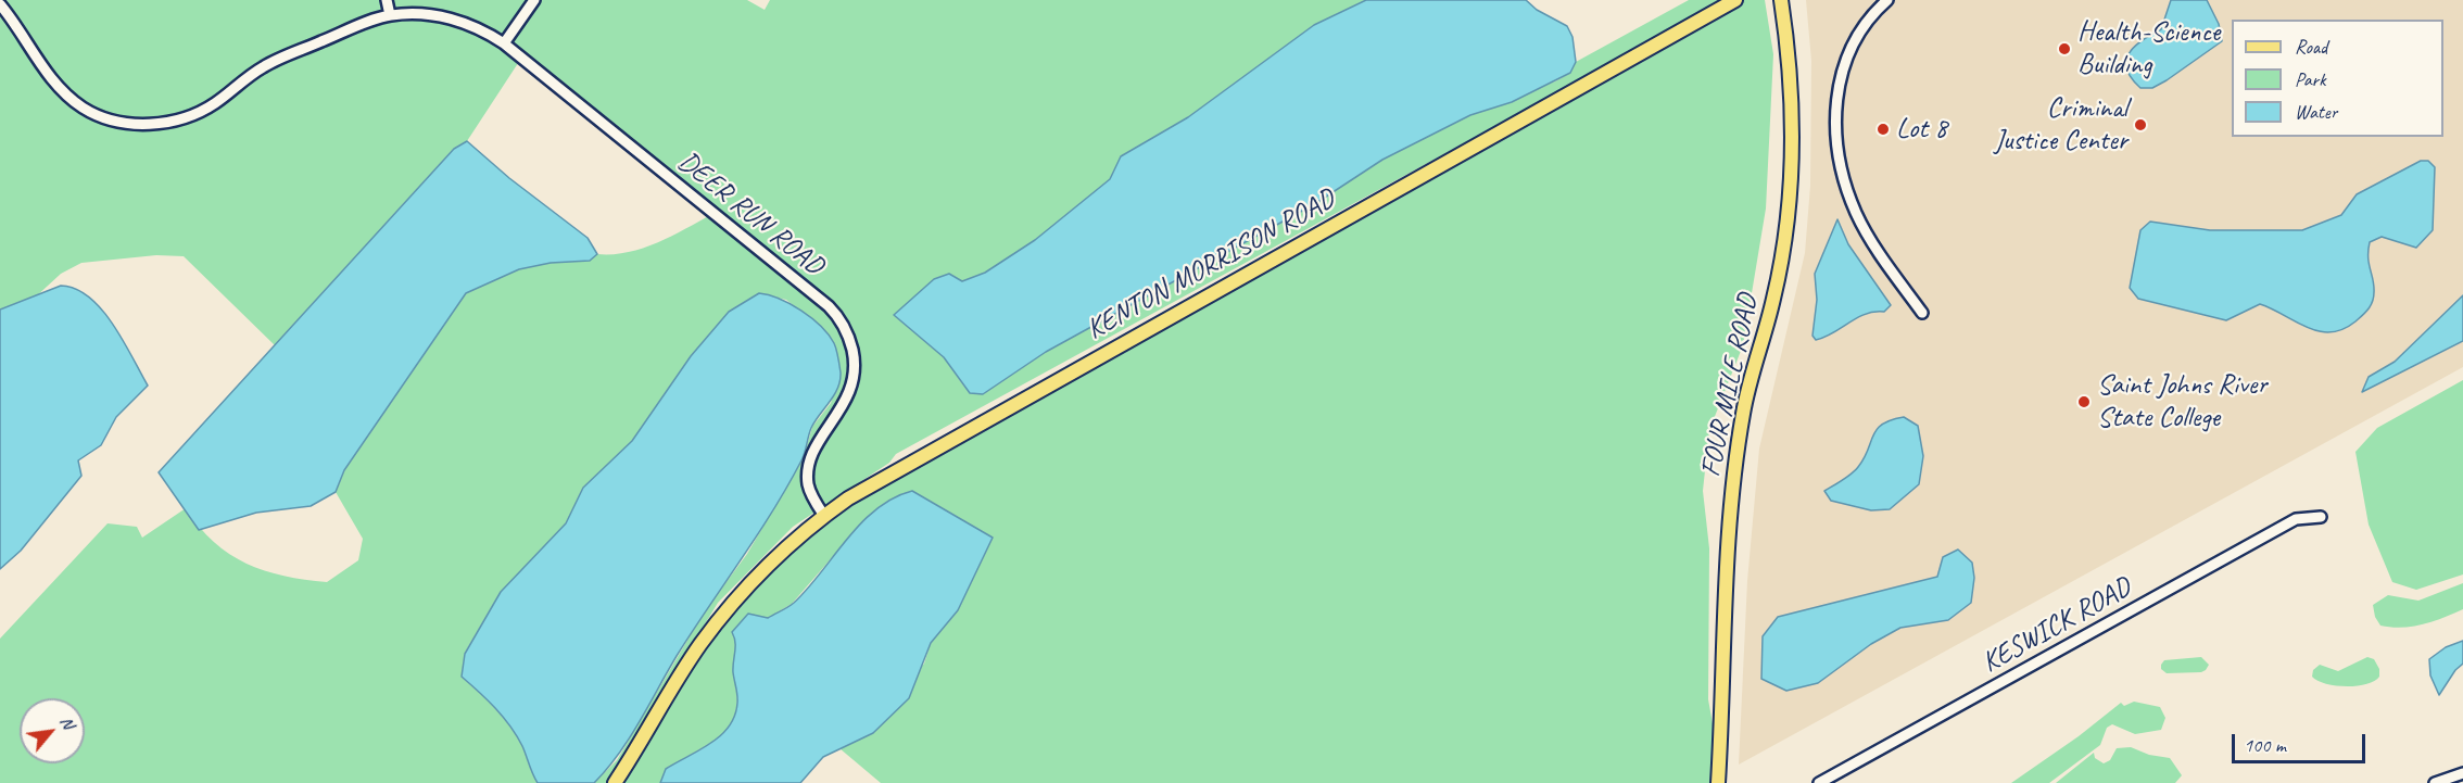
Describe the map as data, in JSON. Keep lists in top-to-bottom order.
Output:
{
  "streets": {
    "main road": ["KENTON MORRISON ROAD", "FOUR MILE ROAD"],
    "street": ["DEER RUN ROAD", "KESWICK ROAD"]
  },
  "crossings": [
    ["DEER RUN ROAD", "KENTON MORRISON ROAD"]
  ],
  "places": [
    "Health-Science Building",
    "Criminal Justice Center",
    "Lot 8",
    "Saint Johns River State College"
  ],
  "legend": ["Road", "Park", "Water"],
  "scale_bar": "100 m",
  "north": "top right"
}
